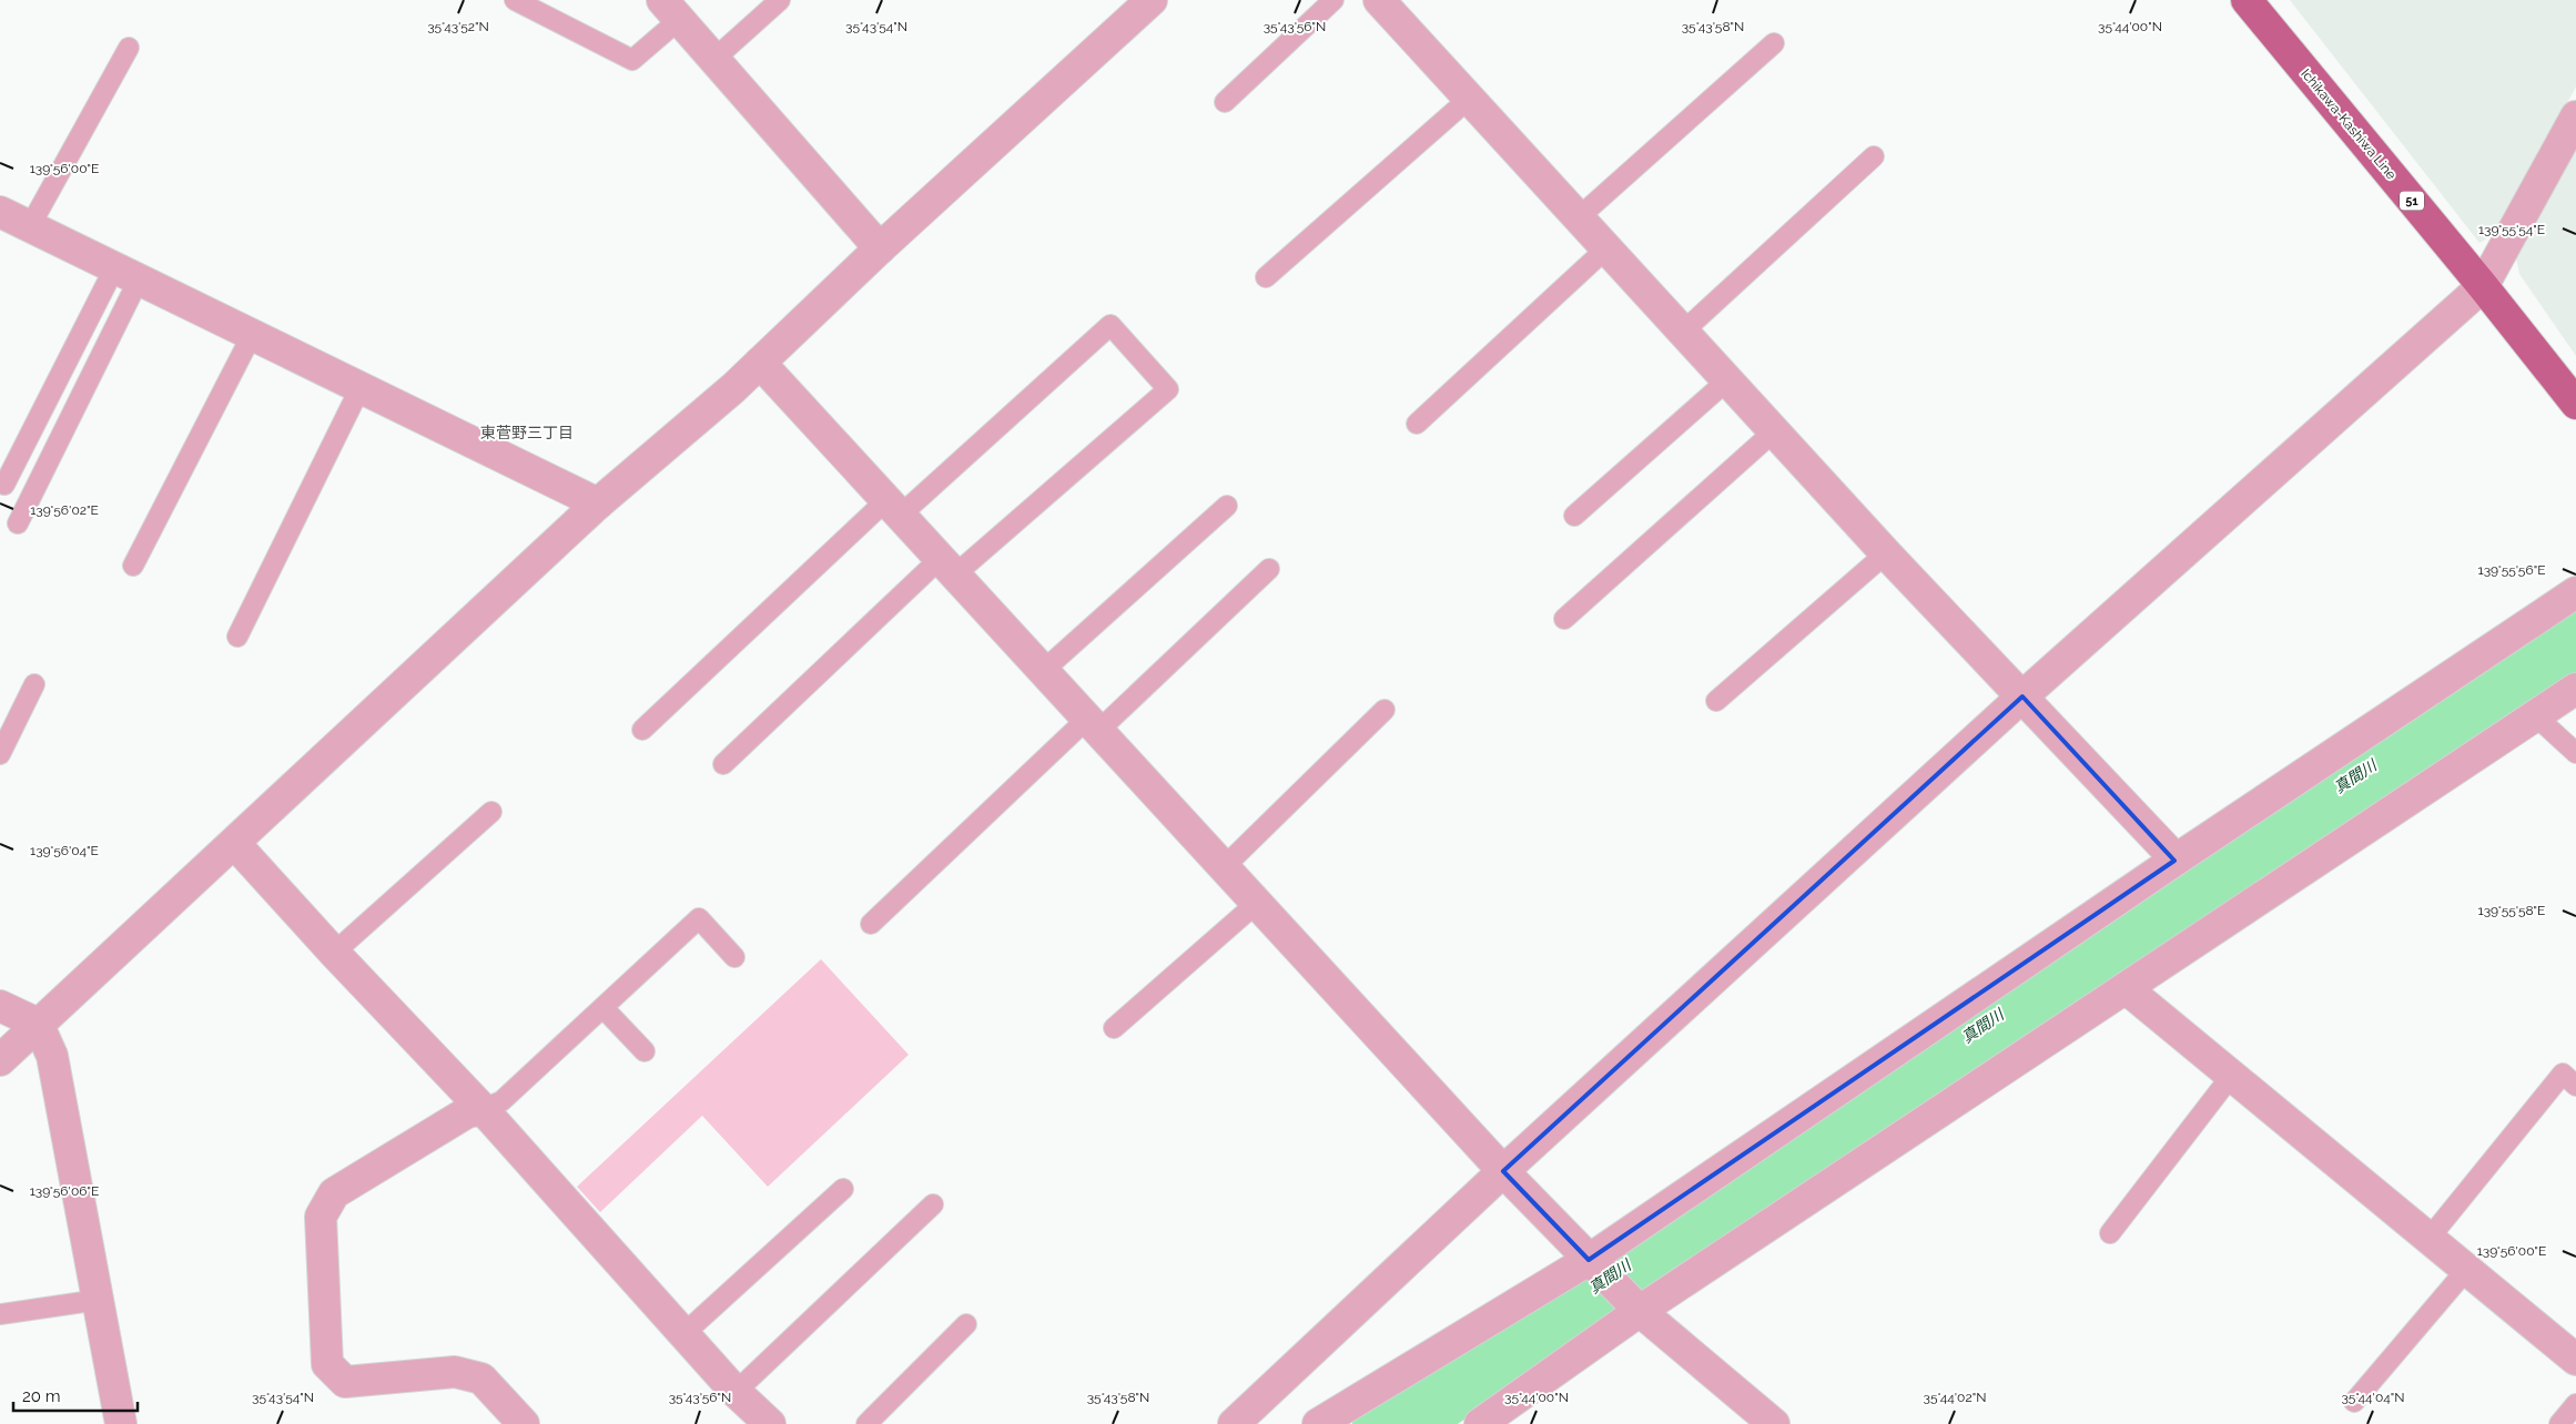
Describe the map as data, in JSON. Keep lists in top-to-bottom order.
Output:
{
  "streets": {
    "main road": ["Ichikawa-Kashiwa Line", "51"]
  },
  "districts": ["東菅野三丁目"],
  "water": ["真間川"],
  "scale_bar": "20 m",
  "coordinates": [
    "35°43'52\"N",
    "35°43'54\"N",
    "35°43'56\"N",
    "35°43'58\"N",
    "35°44'00\"N",
    "139°56'00\"E",
    "139°55'54\"E",
    "139°56'02\"E",
    "139°55'56\"E",
    "139°56'04\"E",
    "139°55'58\"E",
    "139°56'06\"E",
    "35°44'02\"N",
    "35°44'04\"N"
  ]
}
